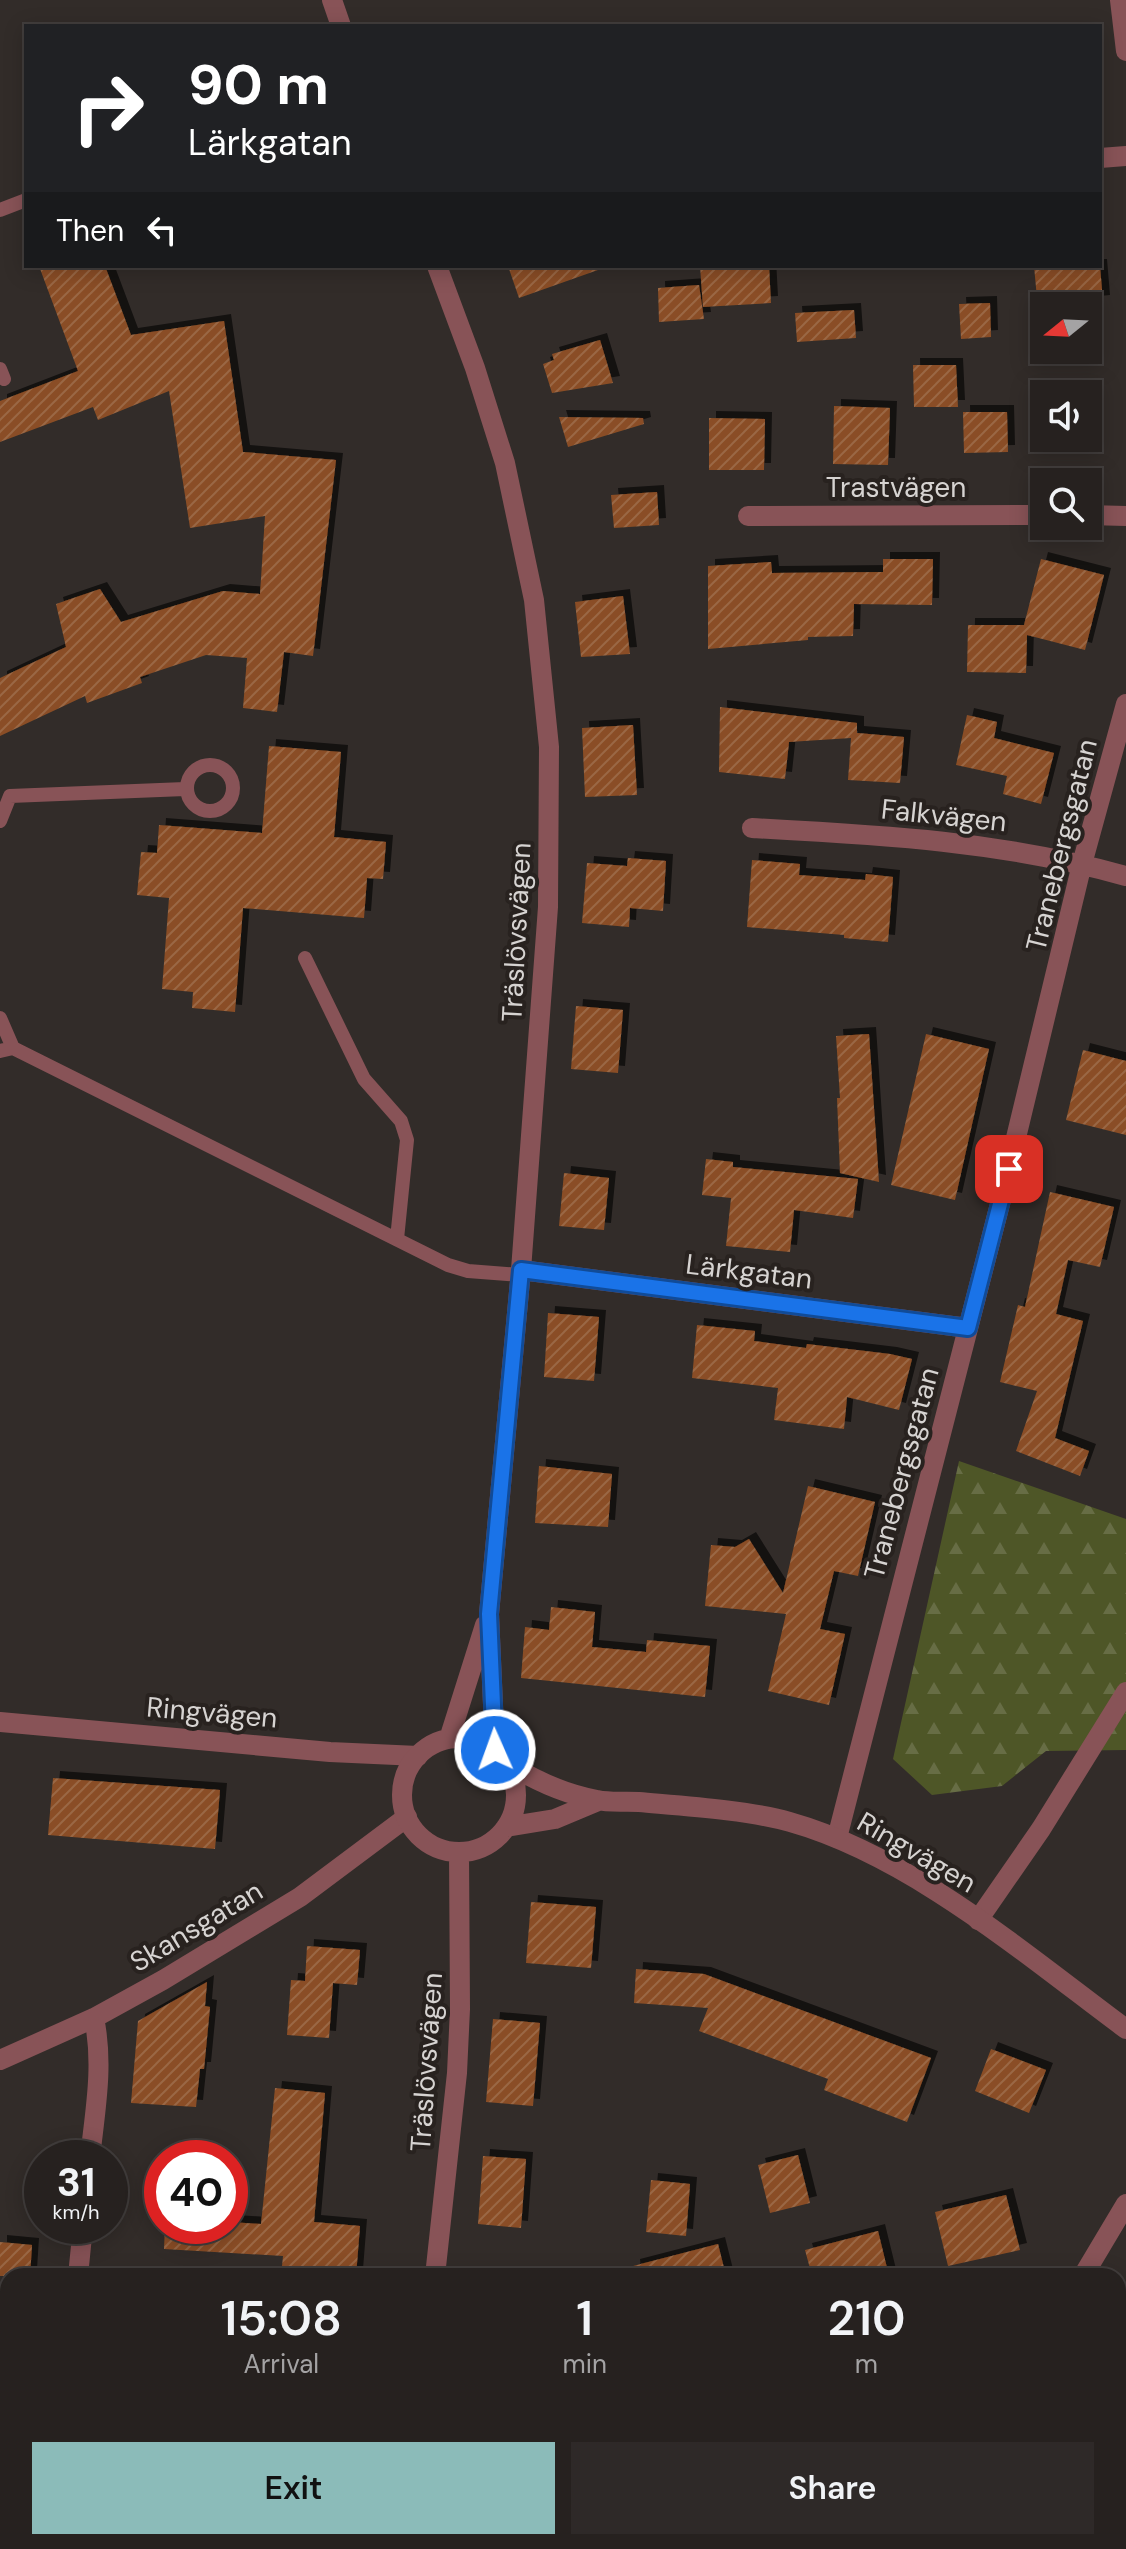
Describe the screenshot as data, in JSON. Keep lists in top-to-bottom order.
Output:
{
  "streets": {
    "street": [
      "Trastvägen",
      "Falkvägen",
      "Tranebergsgatan",
      "Träslövsvägen",
      "Lärkgatan",
      "Ringvägen",
      "Skansgatan"
    ]
  },
  "crossings": [
    ["Falkvägen", "Tranebergsgatan"],
    ["Tranebergsgatan", "Lärkgatan"],
    ["Tranebergsgatan", "Ringvägen"],
    ["Träslövsvägen", "Lärkgatan"],
    ["Träslövsvägen", "Ringvägen"],
    ["Träslövsvägen", "Skansgatan"],
    ["Ringvägen", "Skansgatan"]
  ],
  "north": "left",
  "page": {
    "turn": ["90 m", "Lärkgatan"],
    "then": "Then",
    "speed": "31 km/h",
    "limit": "40",
    "eta": [
      "15:08",
      "Arrival",
      "1",
      "min",
      "210",
      "m"
    ],
    "buttons": ["Exit", "Share"]
  }
}
